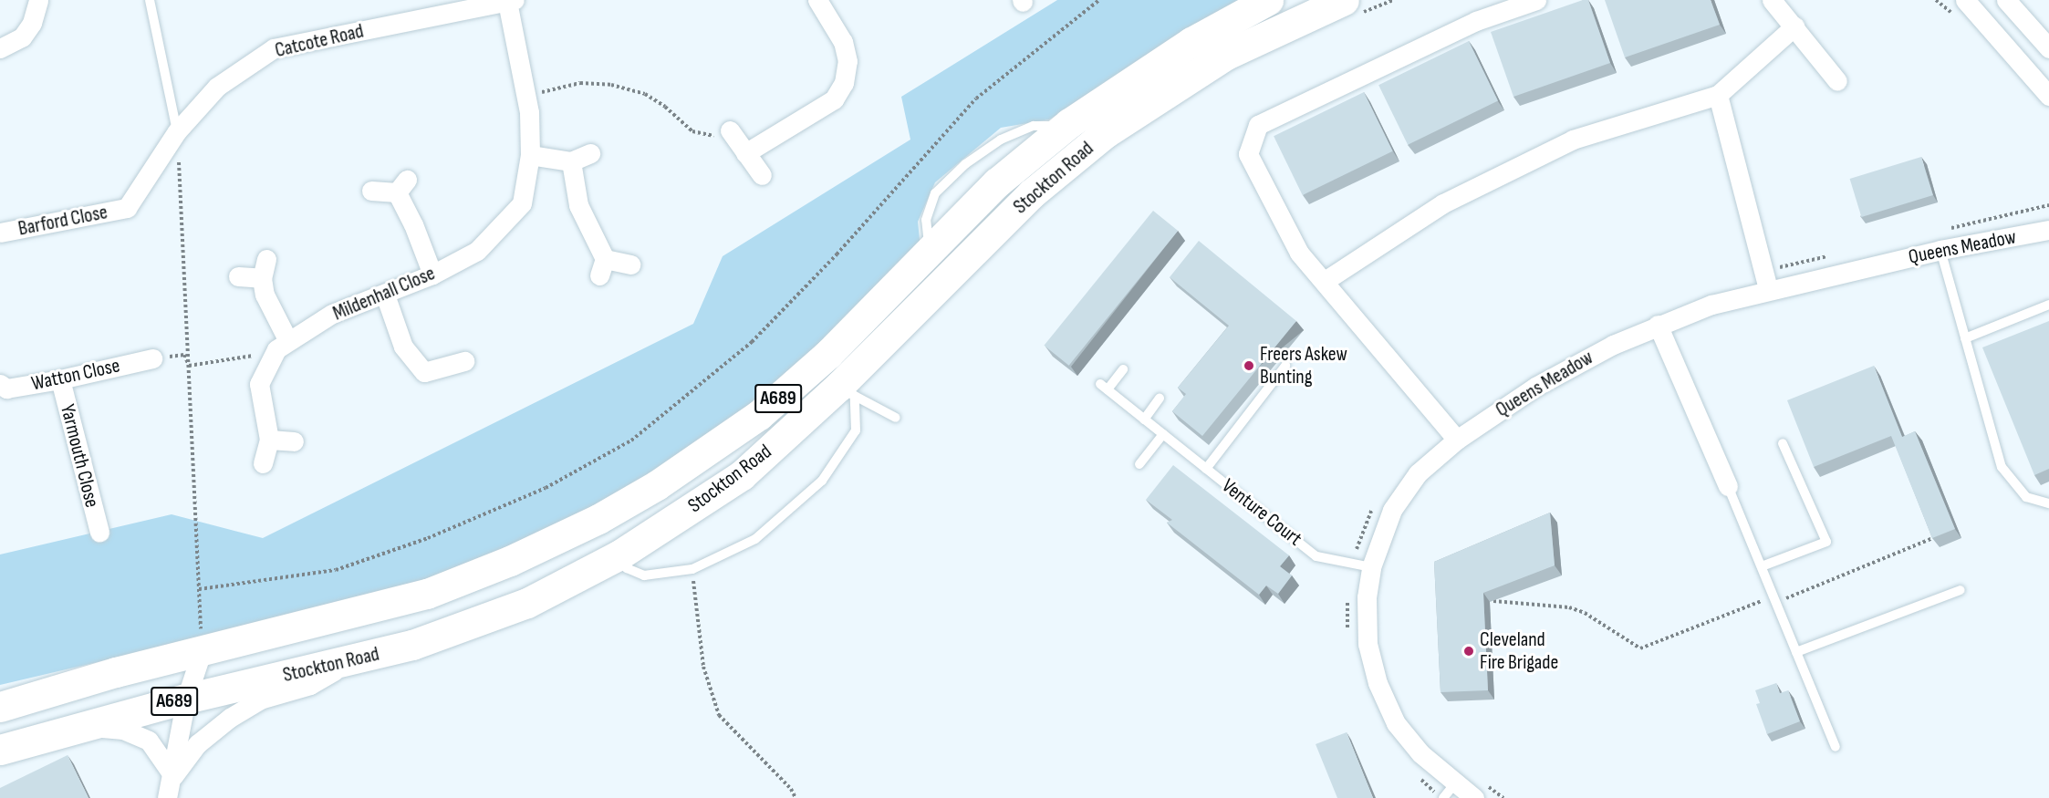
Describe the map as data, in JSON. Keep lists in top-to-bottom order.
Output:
{
  "streets": {
    "highway": ["Stockton Road", "A689"],
    "street": [
      "Catcote Road",
      "Barford Close",
      "Queens Meadow",
      "Mildenhall Close",
      "Watton Close",
      "Yarmouth Close"
    ],
    "lane": ["Venture Court"]
  },
  "crossings": [
    ["Catcote Road", "Barford Close"],
    ["Catcote Road", "Mildenhall Close"],
    ["Queens Meadow", "Venture Court"],
    ["Watton Close", "Yarmouth Close"]
  ],
  "places": ["Freers Askew Bunting", "Cleveland Fire Brigade"]
}
